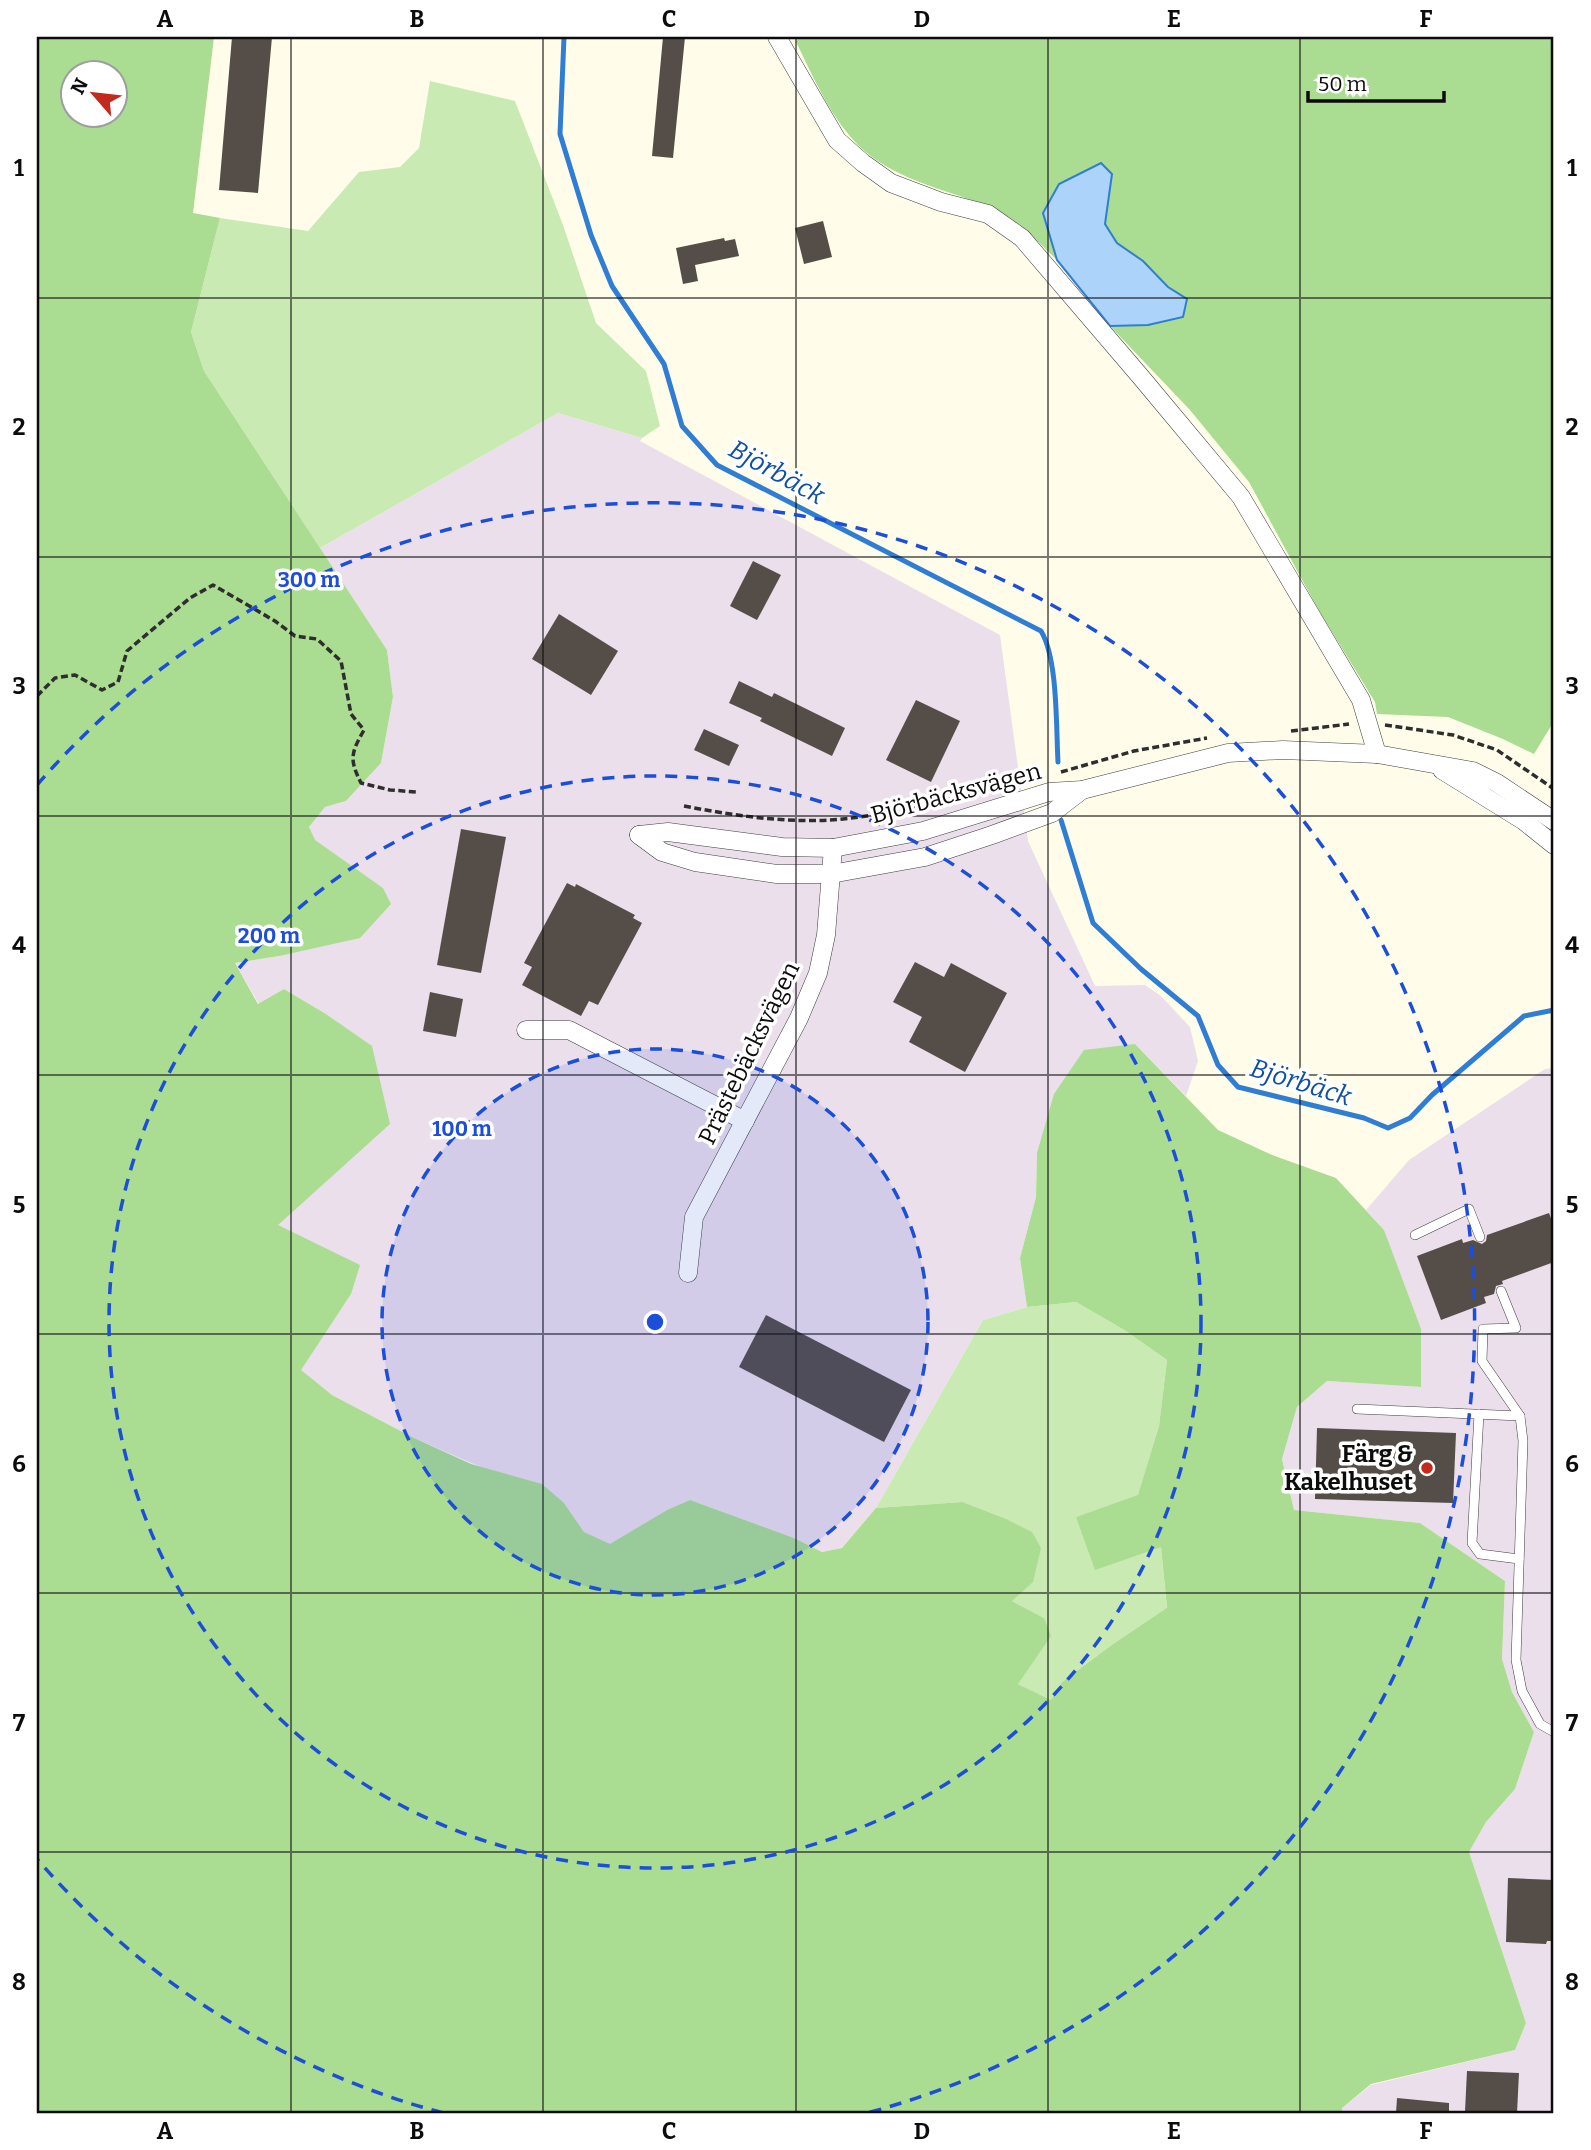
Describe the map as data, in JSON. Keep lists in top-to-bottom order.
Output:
{
  "streets": {
    "street": ["Björbäcksvägen", "Prästebäcksvägen"]
  },
  "crossings": [
    ["Björbäcksvägen", "Prästebäcksvägen"]
  ],
  "water": ["Björbäck"],
  "places": ["Färg & Kakelhuset"],
  "scale_bar": "50 m",
  "north": "top left",
  "grid": {
    "columns": [
      "A",
      "B",
      "C",
      "D",
      "E",
      "F"
    ],
    "rows": [
      "1",
      "2",
      "3",
      "4",
      "5",
      "6",
      "7",
      "8"
    ]
  },
  "rings": ["300 m", "200 m", "100 m"]
}
